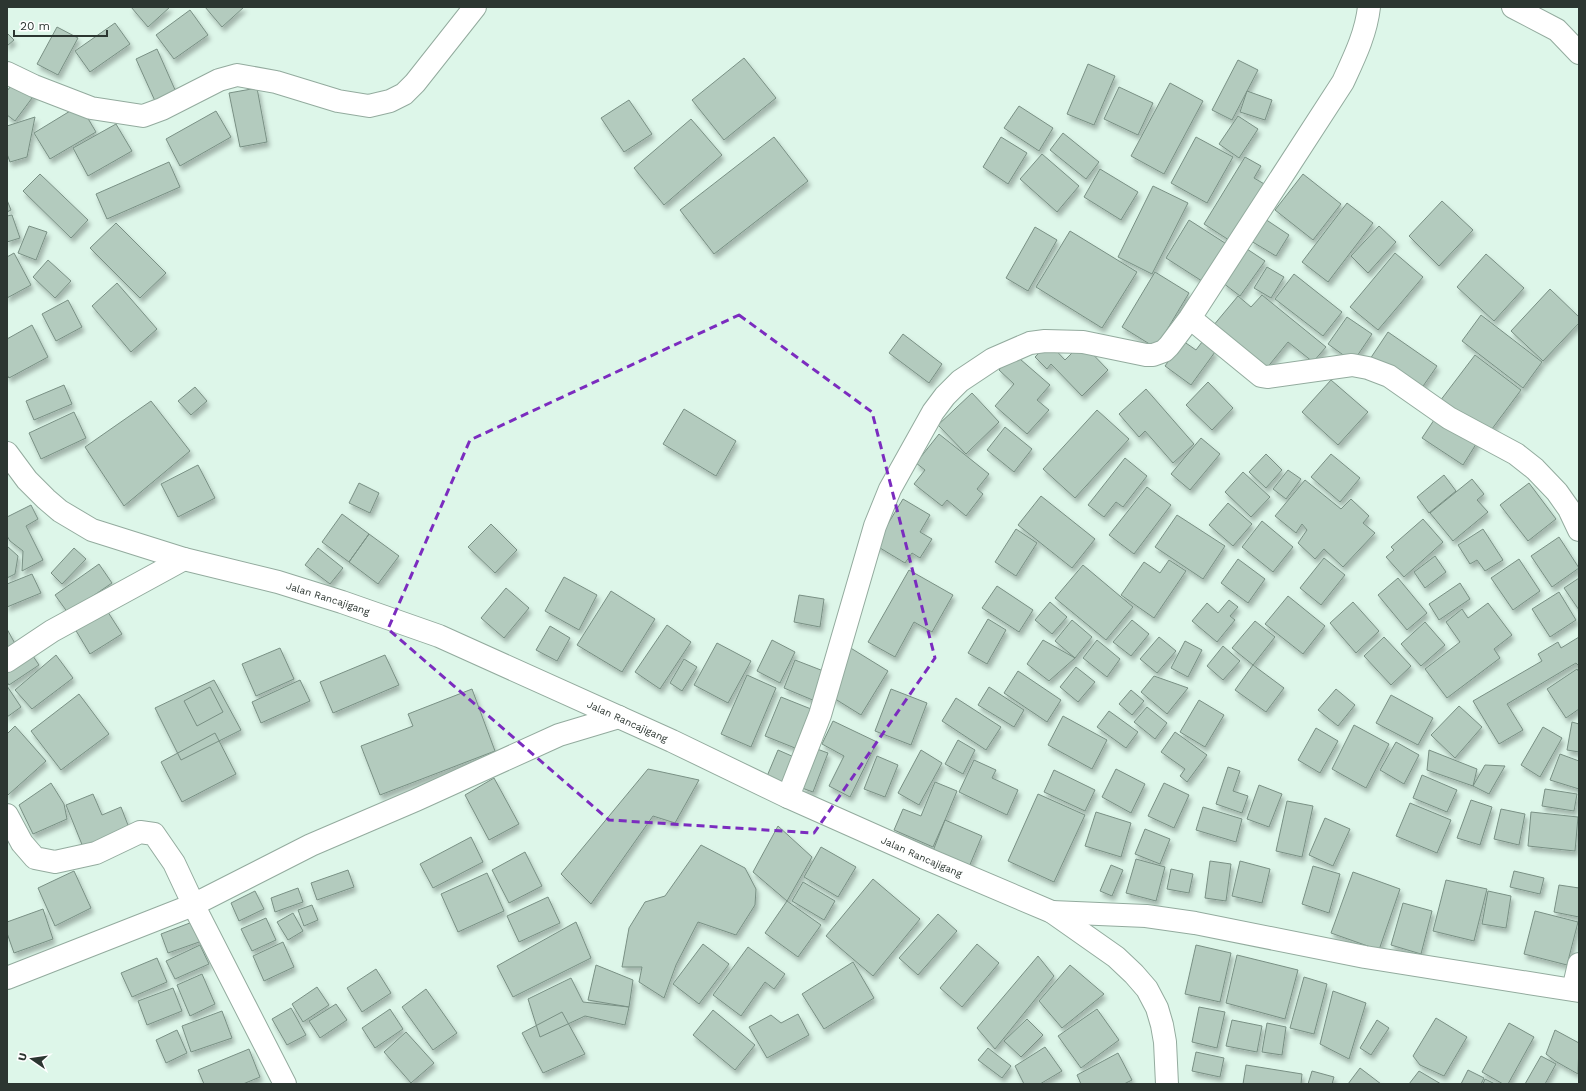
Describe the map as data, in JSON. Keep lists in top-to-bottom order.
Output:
{
  "streets": {
    "street": ["Jalan Rancajigang"]
  },
  "scale_bar": "20 m",
  "north": "left"
}
